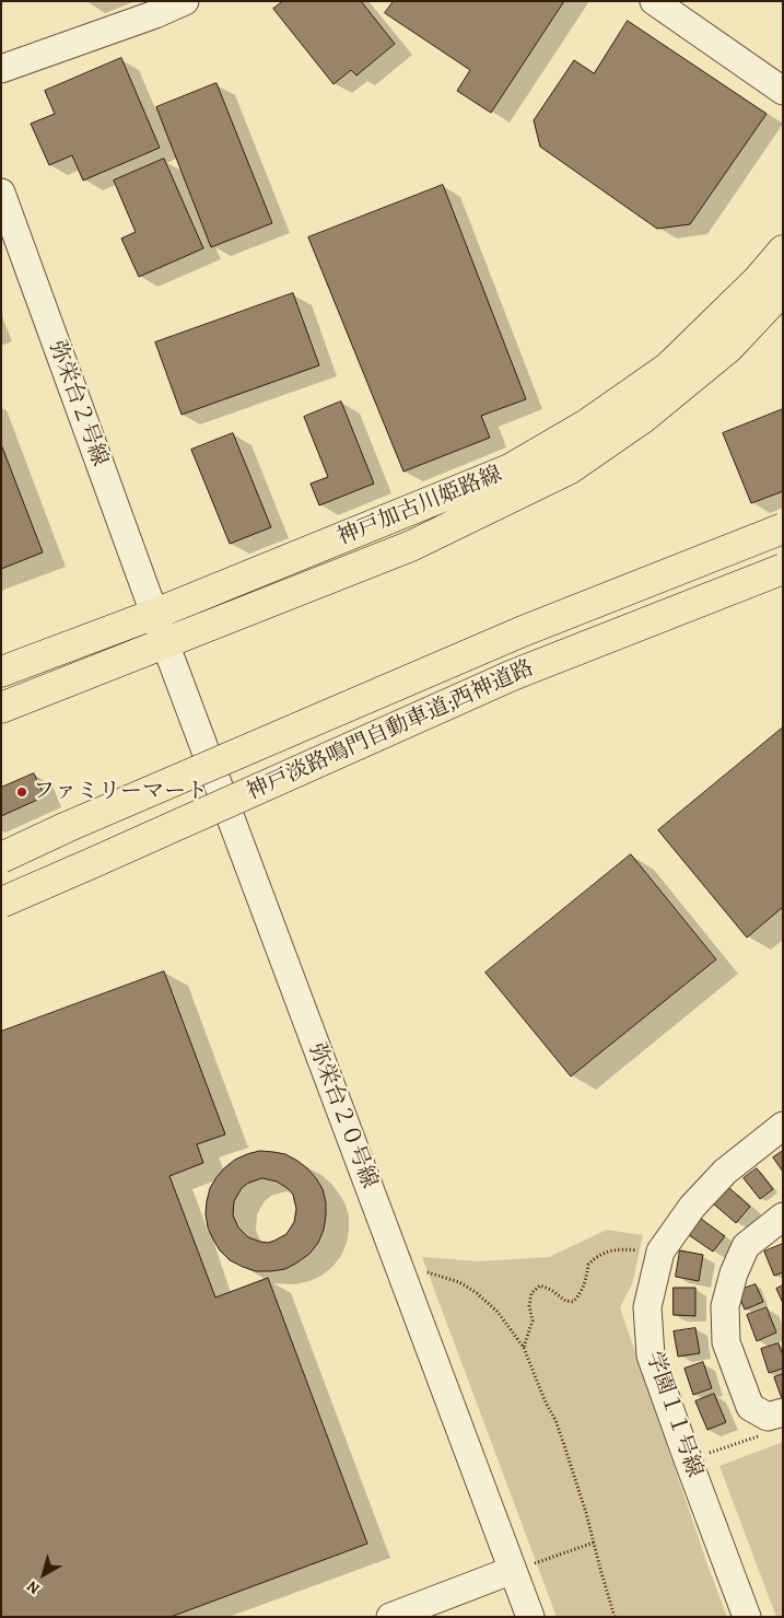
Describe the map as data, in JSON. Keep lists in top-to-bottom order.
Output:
{
  "streets": {
    "main road": ["神戸加古川姫路線", "神戸淡路鳴門自動車道;西神道路"],
    "street": ["弥栄台２号線", "弥栄台２０号線", "学園１１号線"]
  },
  "crossings": [
    ["弥栄台２号線", "神戸加古川姫路線"],
    ["弥栄台２号線", "弥栄台２０号線"],
    ["神戸加古川姫路線", "弥栄台２０号線"]
  ],
  "places": ["ファミリーマート"],
  "north": "bottom left"
}
